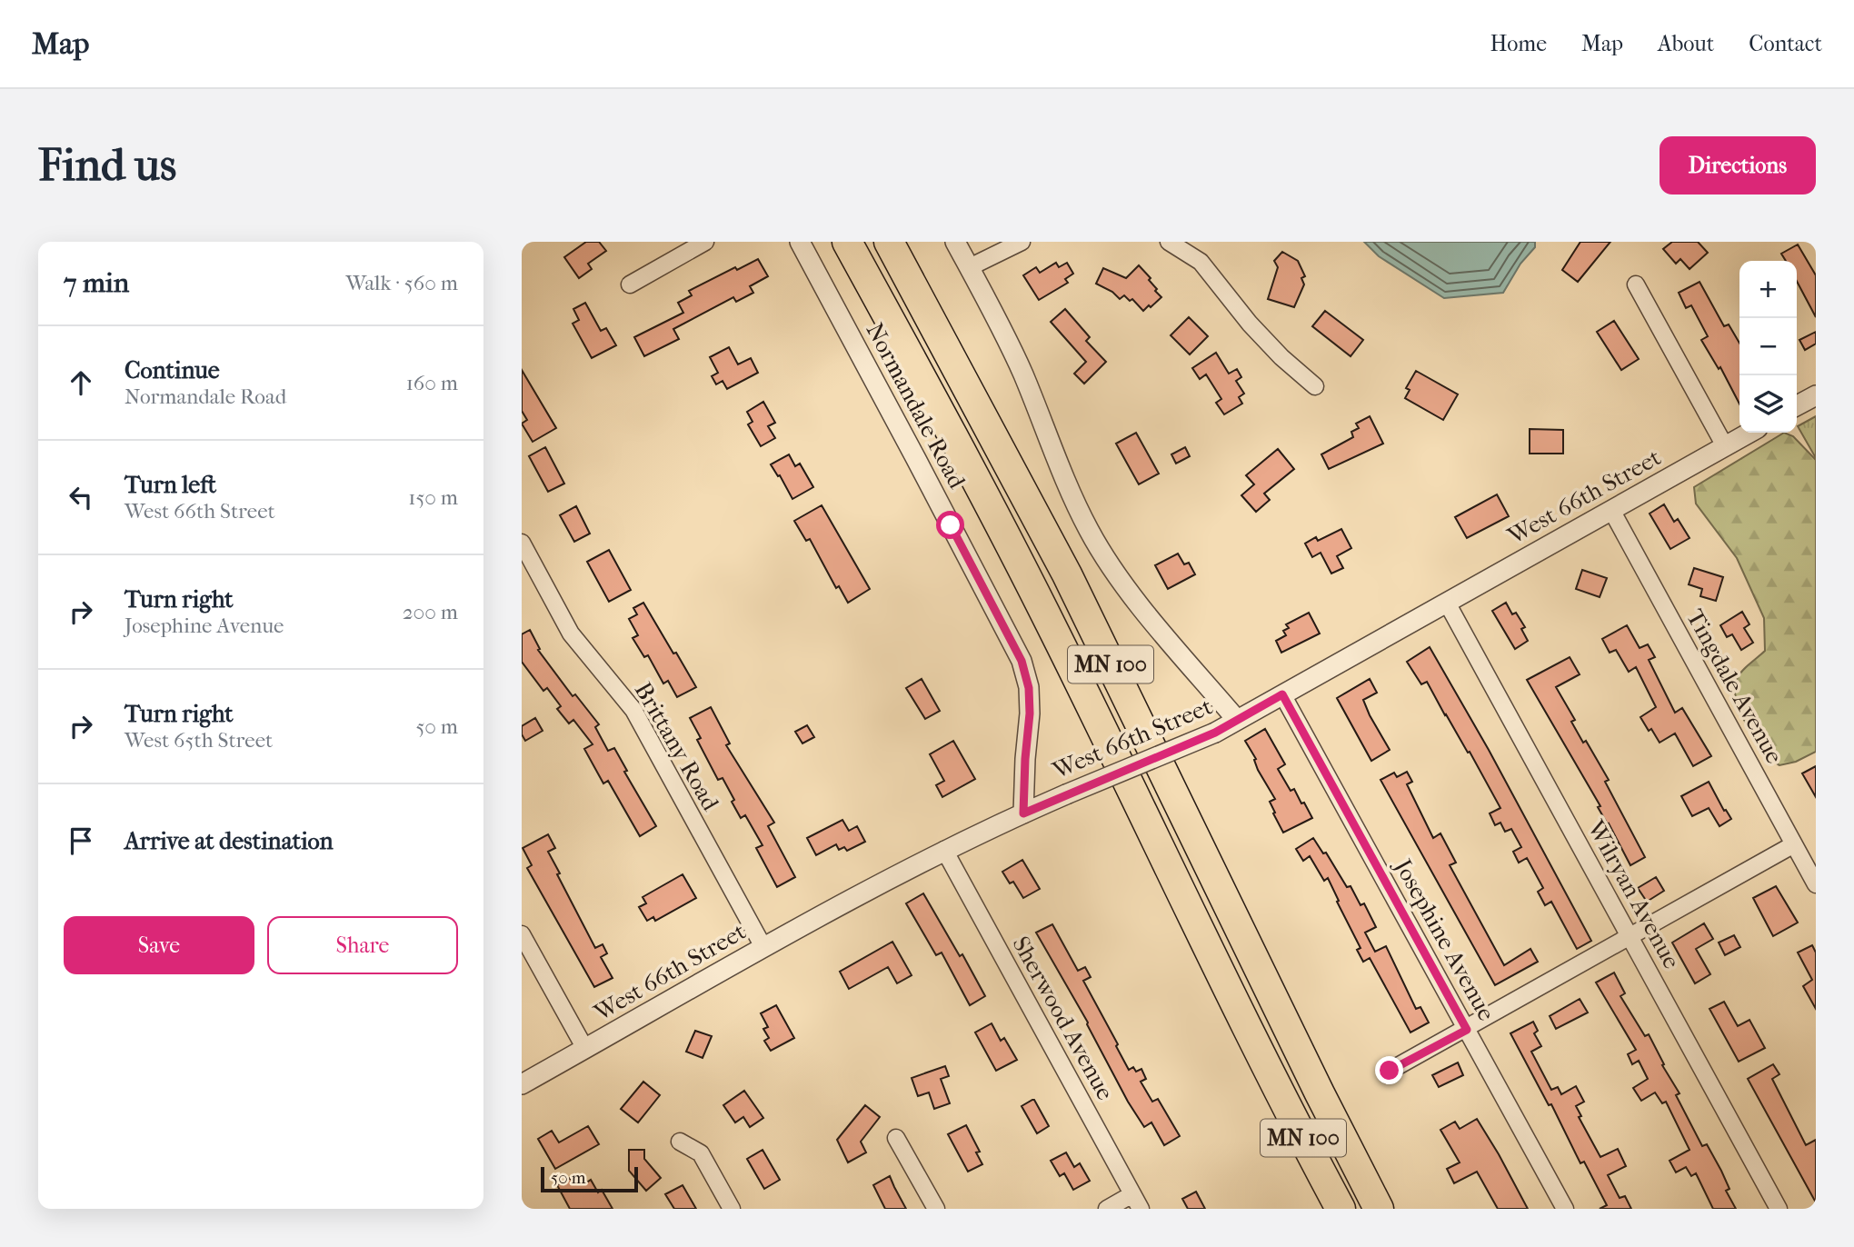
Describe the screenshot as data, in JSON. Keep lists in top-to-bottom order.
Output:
{
  "streets": {
    "highway": ["MN 100"],
    "street": [
      "Normandale Road",
      "West 66th Street",
      "Tingdale Avenue",
      "Brittany Road",
      "Wilryan Avenue",
      "Josephine Avenue",
      "Sherwood Avenue"
    ]
  },
  "crossings": [
    ["Normandale Road", "West 66th Street"],
    ["West 66th Street", "Tingdale Avenue"],
    ["West 66th Street", "Brittany Road"],
    ["West 66th Street", "Wilryan Avenue"],
    ["West 66th Street", "Josephine Avenue"],
    ["West 66th Street", "Sherwood Avenue"]
  ],
  "scale_bar": "50 m",
  "page": {
    "header": "Map",
    "nav": [
      "Home",
      "Map",
      "About",
      "Contact"
    ],
    "buttons": [
      "Directions",
      ["Save", "Share"]
    ],
    "title": "Find us",
    "heading": ["7 min", "Walk · 560 m"],
    "map_buttons": ["+", "−"],
    "list": [
      ["Continue", "Normandale Road", "160 m"],
      ["Turn left", "West 66th Street", "150 m"],
      ["Turn right", "Josephine Avenue", "200 m"],
      ["Turn right", "West 65th Street", "50 m"],
      "Arrive at destination"
    ],
    "scale": "50 m"
  }
}
